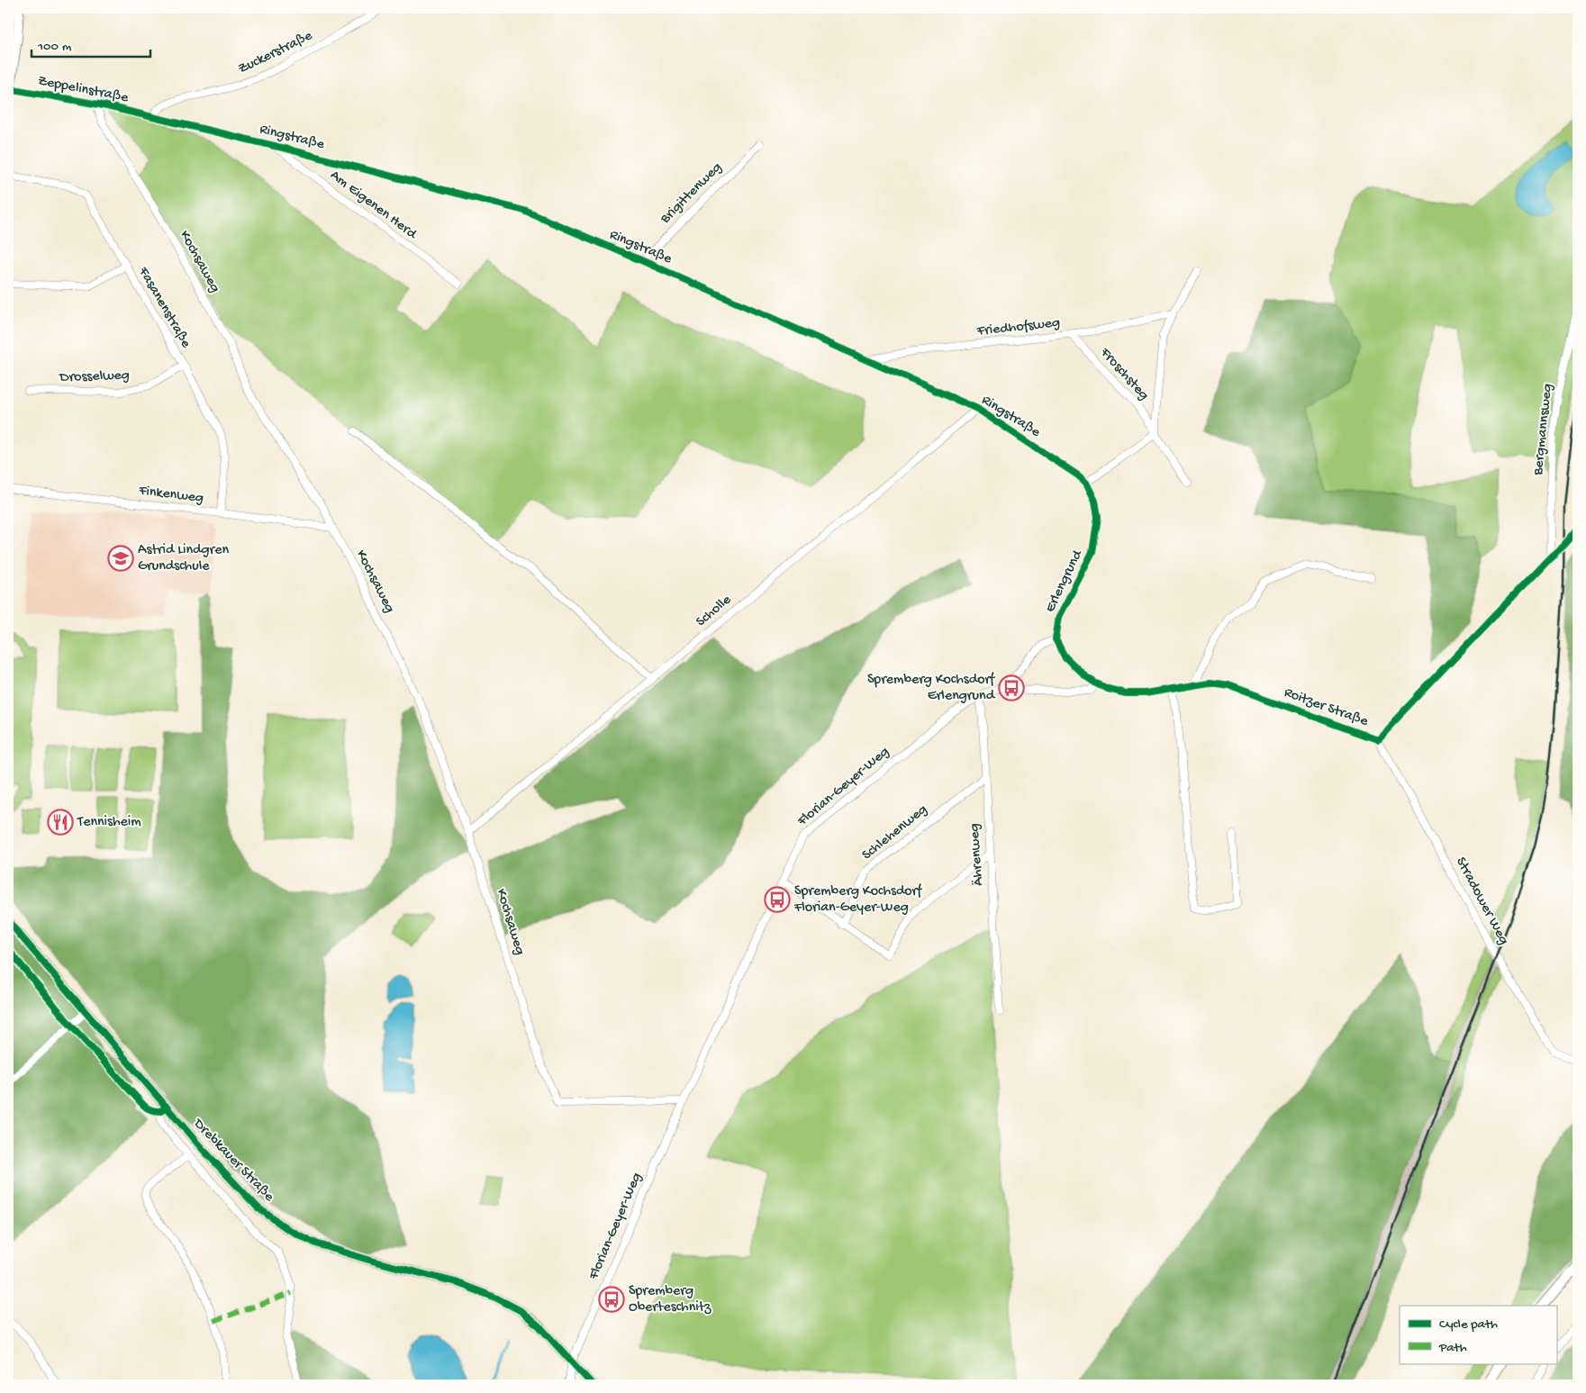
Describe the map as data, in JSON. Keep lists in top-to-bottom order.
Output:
{
  "streets": {
    "street": [
      "Zuckerstraße",
      "Zeppelinstraße",
      "Ringstraße",
      "Brigittenweg",
      "Am Eigenen Herd",
      "Kochsaweg",
      "Fasanenstraße",
      "Friedhofsweg",
      "Froschsteg",
      "Drosselweg",
      "Bergmannsweg",
      "Finkenweg",
      "Erlengrund",
      "Scholle",
      "Roitzer Straße",
      "Florian-Geyer-Weg",
      "Schlehenweg",
      "Ährenweg",
      "Stradower Weg",
      "Drebkauer Straße"
    ]
  },
  "crossings": [
    ["Zuckerstraße", "Zeppelinstraße"],
    ["Zuckerstraße", "Ringstraße"],
    ["Zeppelinstraße", "Ringstraße"],
    ["Zeppelinstraße", "Kochsaweg"],
    ["Ringstraße", "Brigittenweg"],
    ["Ringstraße", "Am Eigenen Herd"],
    ["Ringstraße", "Friedhofsweg"],
    ["Ringstraße", "Erlengrund"],
    ["Ringstraße", "Scholle"],
    ["Kochsaweg", "Finkenweg"],
    ["Kochsaweg", "Scholle"],
    ["Kochsaweg", "Florian-Geyer-Weg"],
    ["Fasanenstraße", "Drosselweg"],
    ["Fasanenstraße", "Finkenweg"],
    ["Friedhofsweg", "Froschsteg"],
    ["Bergmannsweg", "Roitzer Straße"],
    ["Erlengrund", "Roitzer Straße"],
    ["Erlengrund", "Florian-Geyer-Weg"],
    ["Roitzer Straße", "Florian-Geyer-Weg"],
    ["Roitzer Straße", "Stradower Weg"],
    ["Florian-Geyer-Weg", "Ährenweg"],
    ["Florian-Geyer-Weg", "Drebkauer Straße"],
    ["Schlehenweg", "Ährenweg"]
  ],
  "places": {
    "school or university": ["Astrid Lindgren Grundschule"],
    "bus stop": ["Spremberg Kochsdorf Erlengrund", "Spremberg Kochsdorf Florian-Geyer-Weg", "Spremberg Oberteschnitz"],
    "restaurant": ["Tennisheim"]
  },
  "legend": ["Cycle path", "Path"],
  "scale_bar": "100 m"
}
